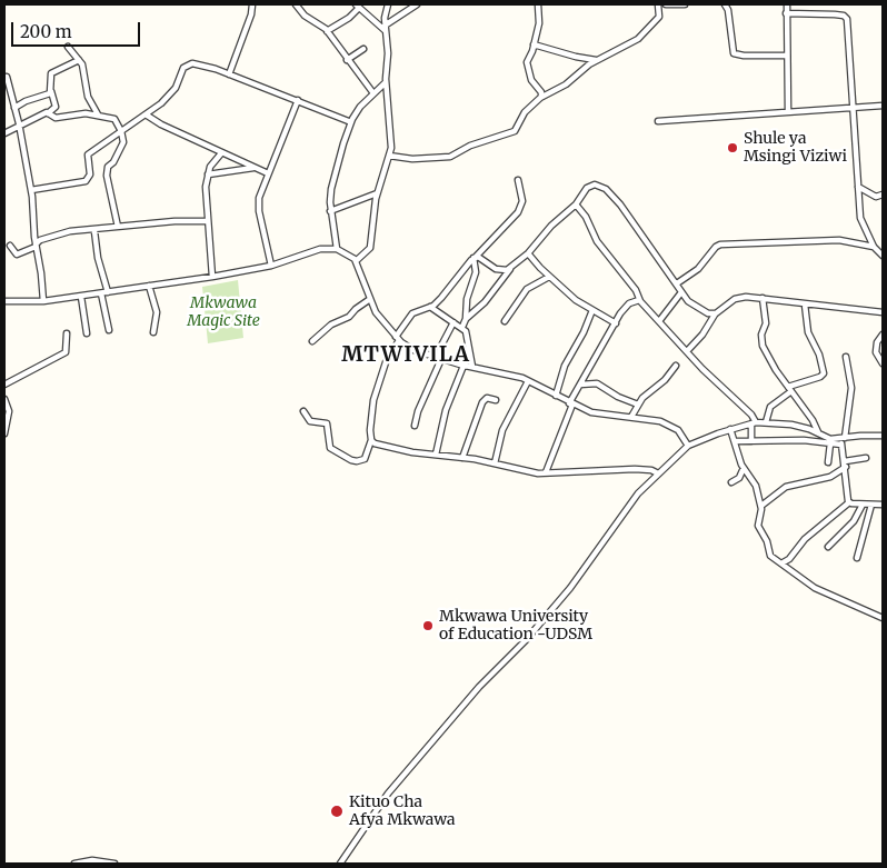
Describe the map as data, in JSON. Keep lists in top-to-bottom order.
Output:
{
  "districts": ["MTWIVILA"],
  "parks": ["Mkwawa Magic Site"],
  "places": ["Shule ya Msingi Viziwi", "Mkwawa University of Education -UDSM", "Kituo Cha Afya Mkwawa"],
  "scale_bar": "200 m"
}
